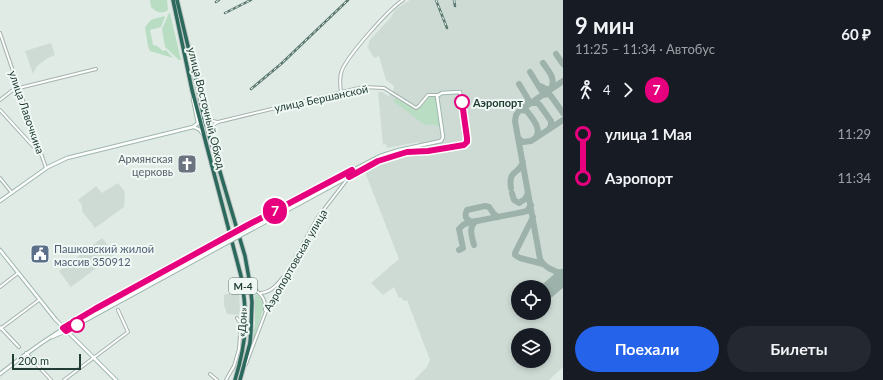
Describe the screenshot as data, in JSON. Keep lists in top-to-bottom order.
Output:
{
  "streets": {
    "highway": ["улица Восточный Обход", "М-4", "«Дон»"],
    "street": ["улица Бершанской", "улица Лавочкина", "Аэропортовская улица"]
  },
  "crossings": [
    ["улица Восточный Обход", "«Дон»"],
    ["Аэропортовская улица", "«Дон»"]
  ],
  "places": {
    "other": ["Аэропорт"],
    "church": ["Армянская церковь"],
    "public building": ["Пашковский жилой массив 350912"]
  },
  "lines": ["bus line 7"],
  "scale_bar": "200 m",
  "page": {
    "on_map": "7",
    "heading": ["9 мин", "11:25 – 11:34 · Автобус", "60 ₽"],
    "legs": ["4", "7"],
    "list": [
      {
        "name": "улица 1 Мая",
        "value": "11:29"
      },
      {
        "name": "Аэропорт",
        "value": "11:34"
      }
    ],
    "buttons": ["Поехали", "Билеты"],
    "scale": "200 m"
  }
}
